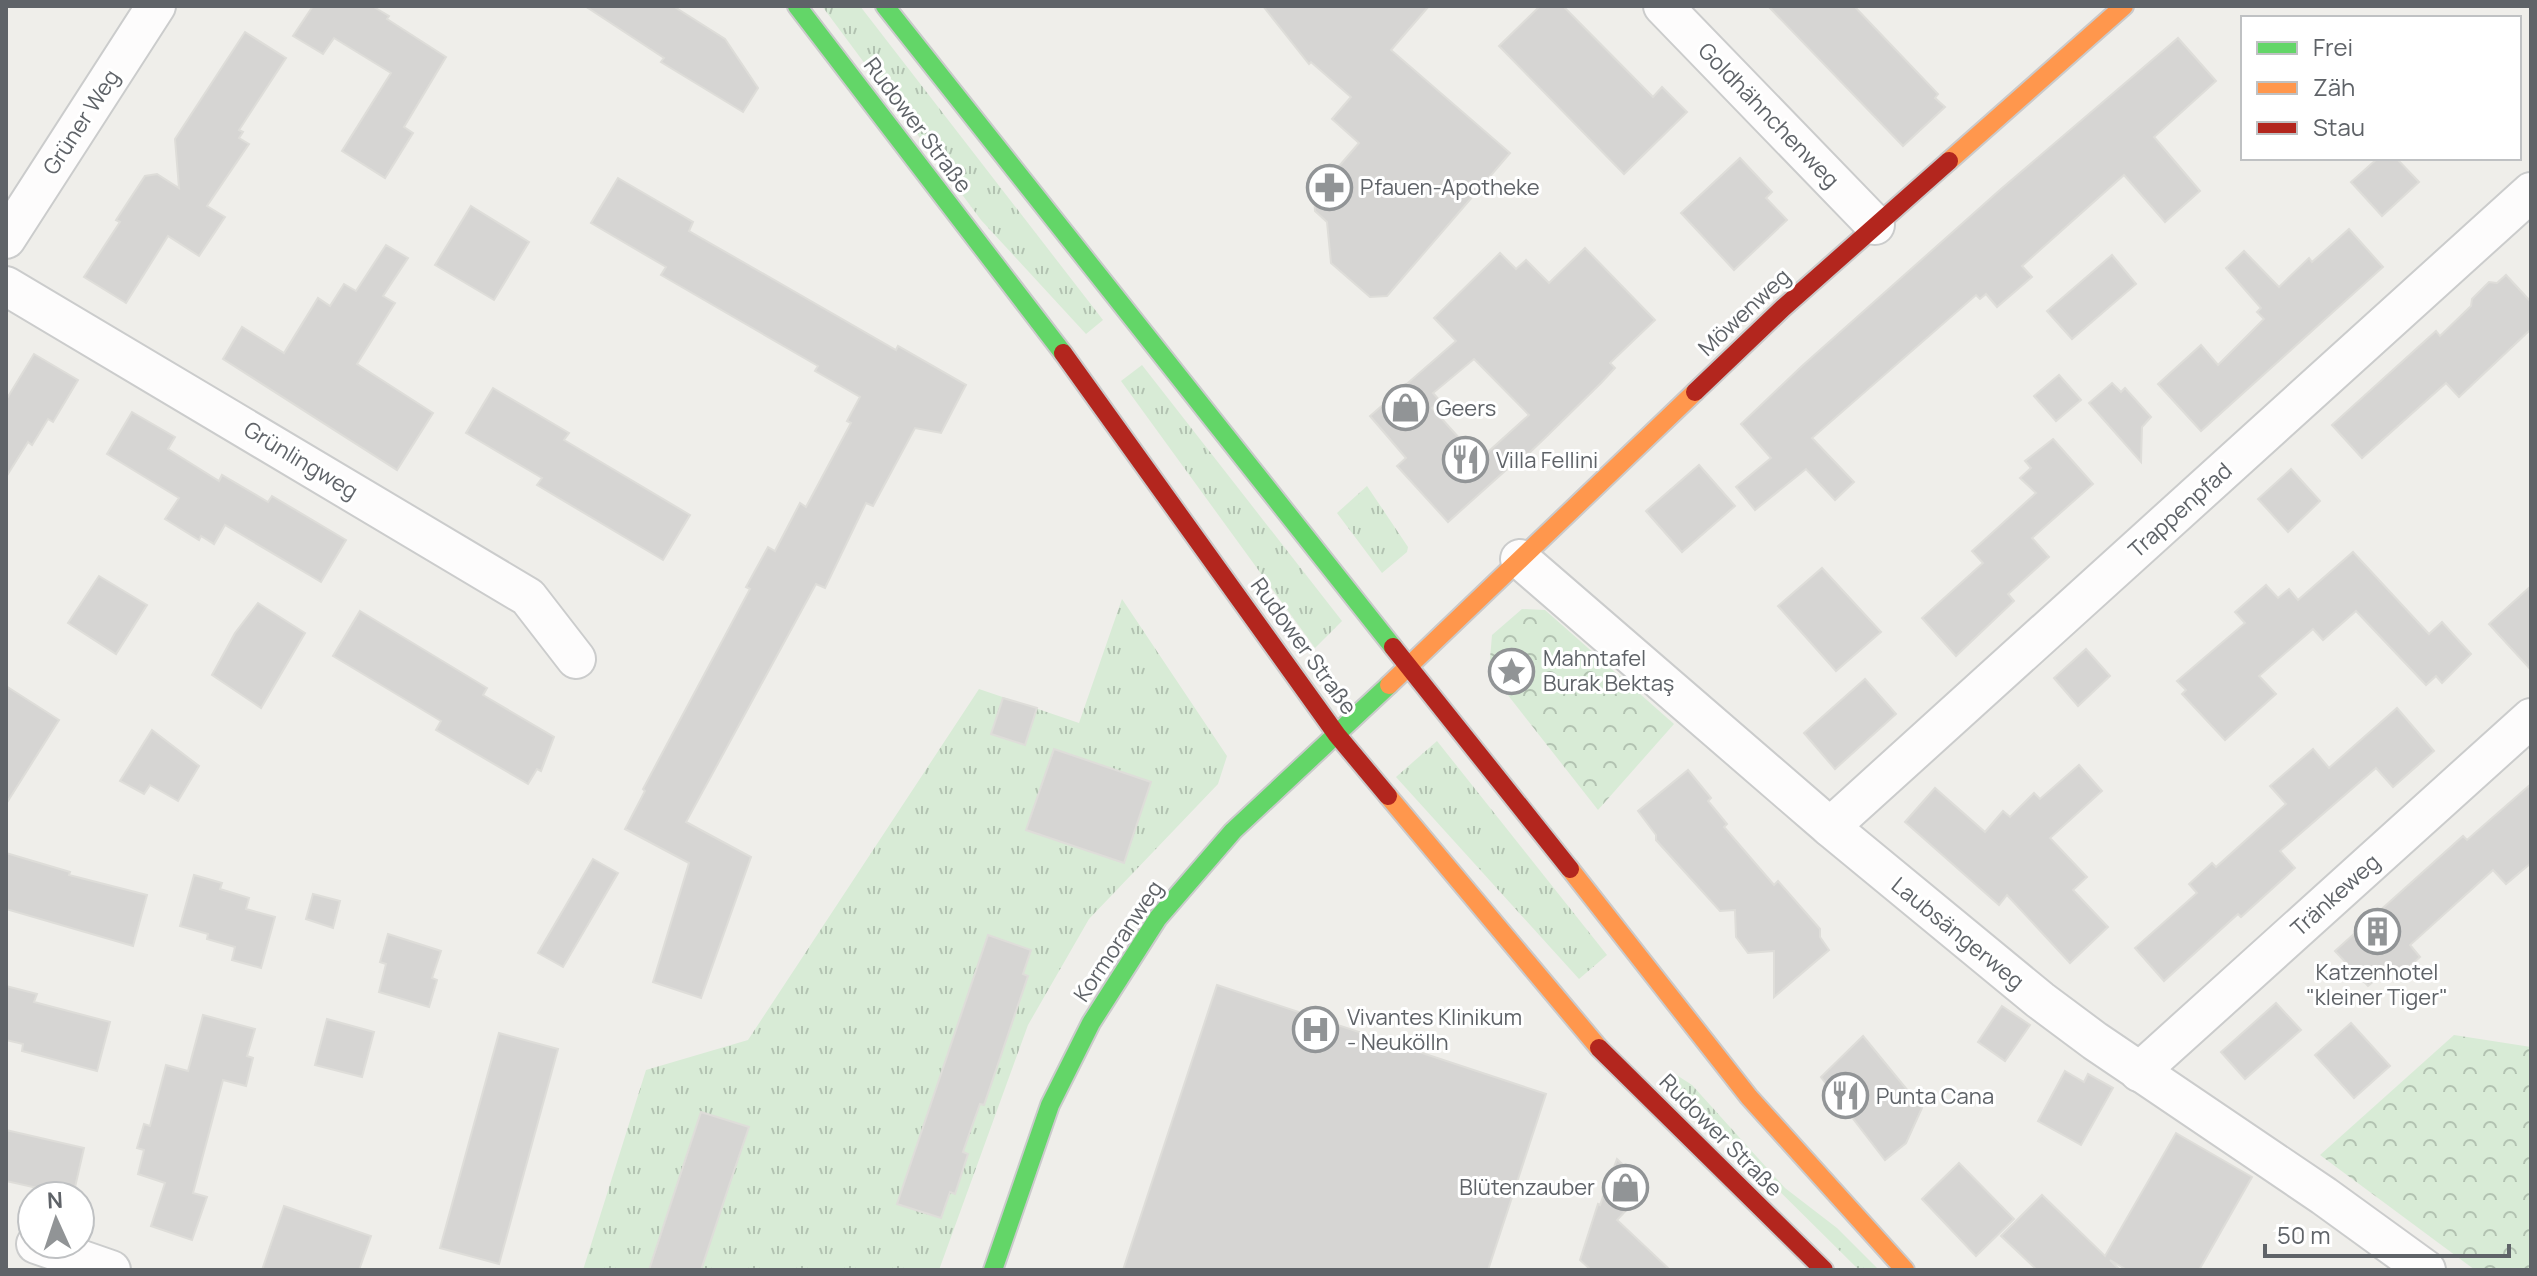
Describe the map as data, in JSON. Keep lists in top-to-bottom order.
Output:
{
  "streets": {
    "main road": ["Rudower Straße", "Möwenweg", "Kormoranweg"],
    "street": [
      "Goldhähnchenweg",
      "Grüner Weg",
      "Grünlingweg",
      "Trappenpfad",
      "Tränkeweg",
      "Laubsängerweg"
    ]
  },
  "crossings": [
    ["Goldhähnchenweg", "Möwenweg"],
    ["Rudower Straße", "Möwenweg"],
    ["Rudower Straße", "Kormoranweg"],
    ["Möwenweg", "Laubsängerweg"],
    ["Möwenweg", "Kormoranweg"],
    ["Trappenpfad", "Laubsängerweg"],
    ["Tränkeweg", "Laubsängerweg"]
  ],
  "places": {
    "pharmacy": ["Pfauen-Apotheke"],
    "shop": ["Geers", "Blütenzauber"],
    "restaurant": ["Villa Fellini", "Punta Cana"],
    "place": ["Mahntafel Burak Bektaş"],
    "building": ["Katzenhotel \"kleiner Tiger\""],
    "hospital": ["Vivantes Klinikum - Neukölln"]
  },
  "legend": ["Frei", "Zäh", "Stau"],
  "scale_bar": "50 m",
  "north": "top"
}
